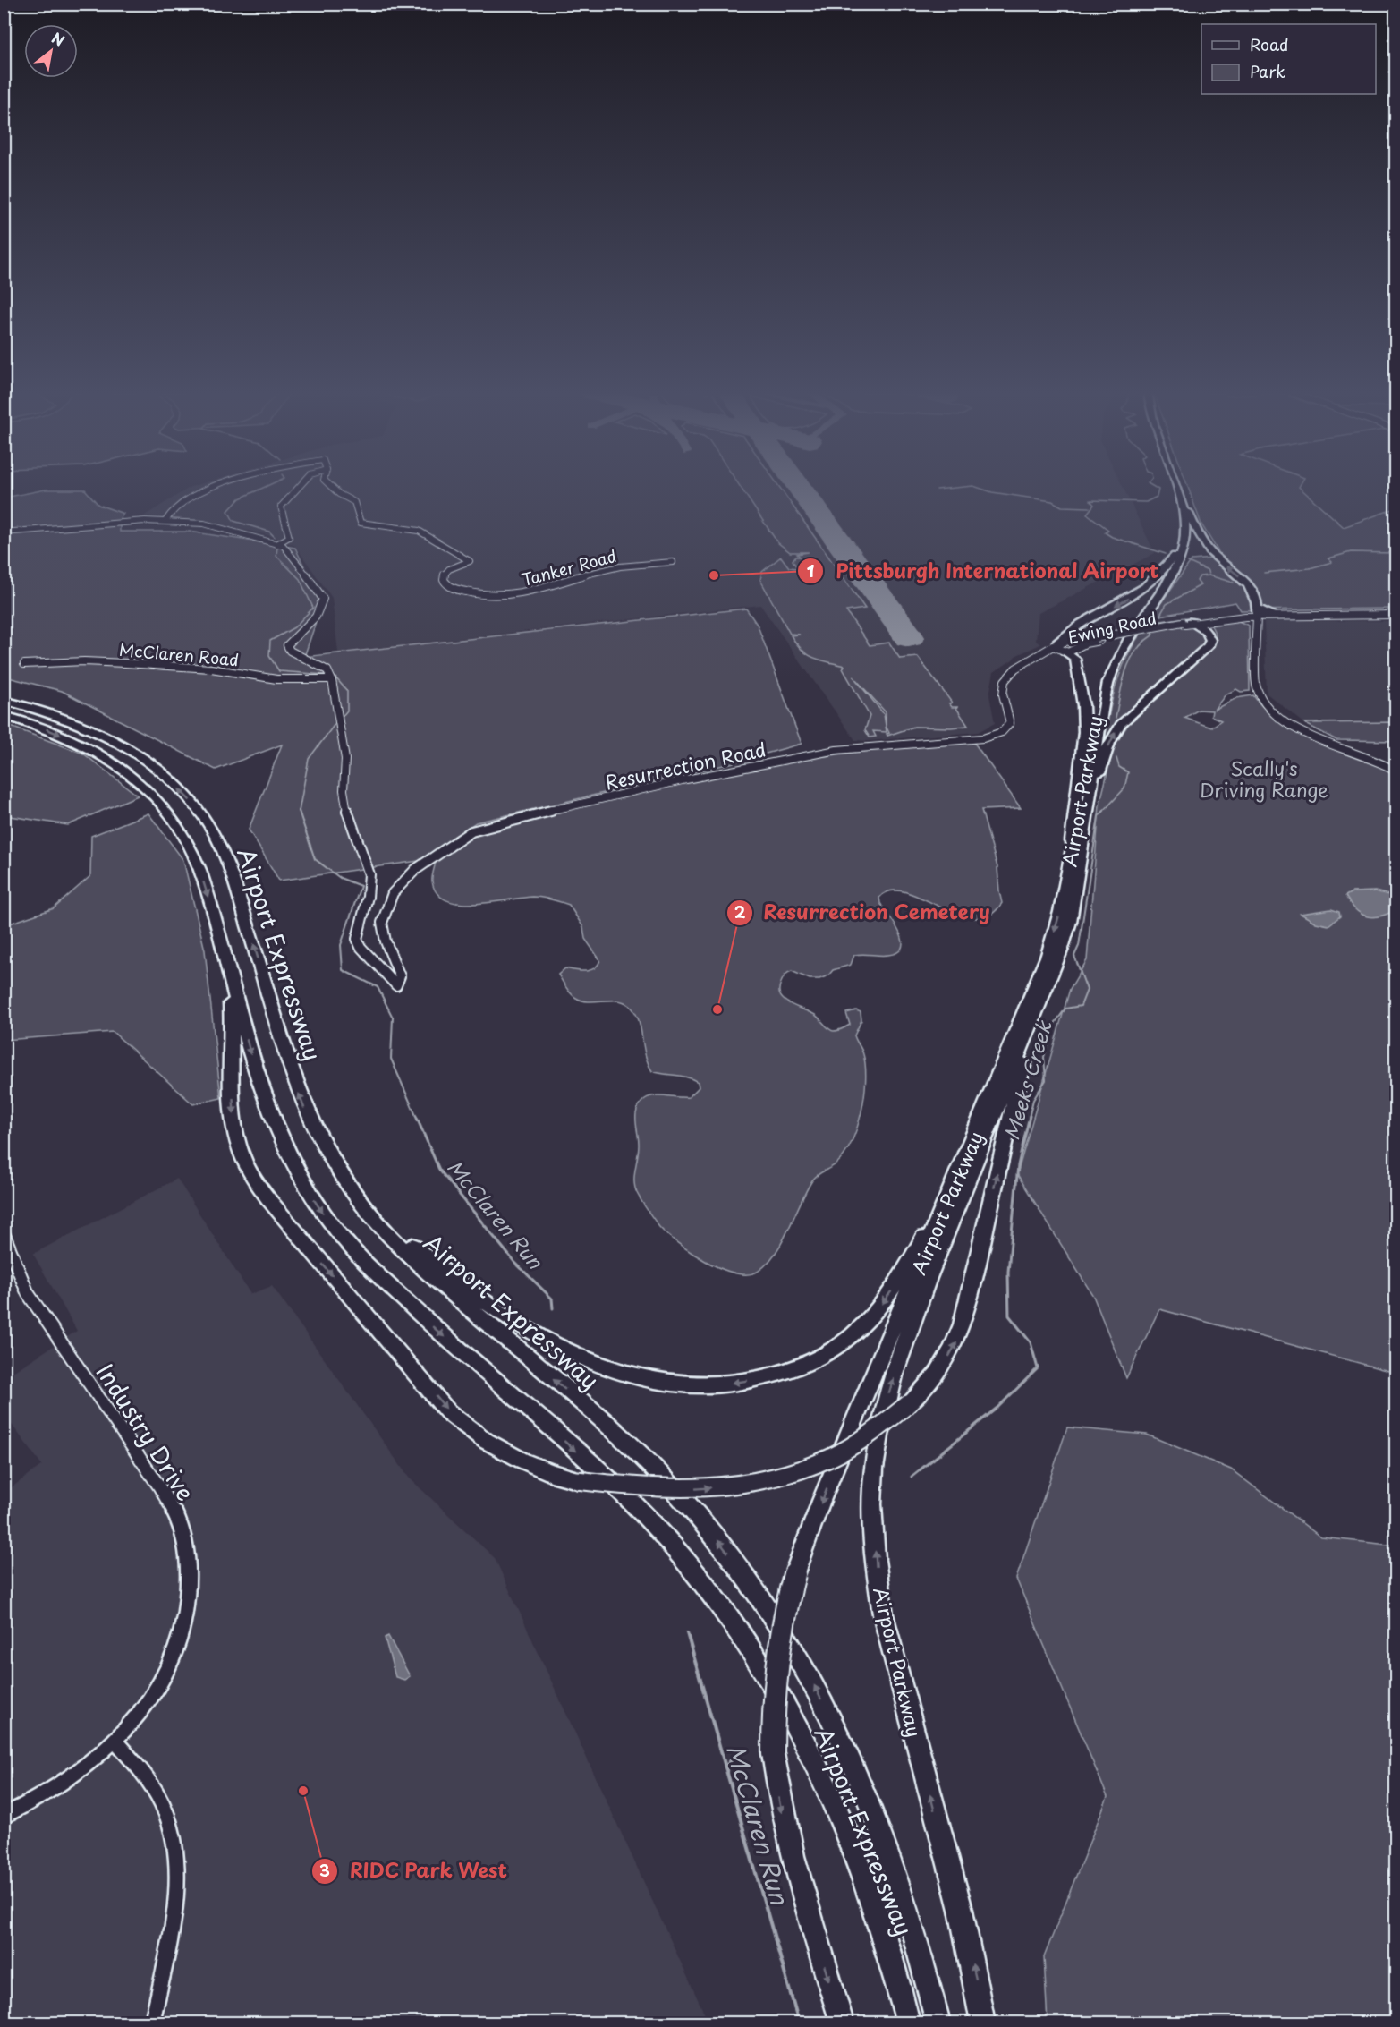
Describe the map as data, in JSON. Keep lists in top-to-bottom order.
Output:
{
  "streets": {
    "highway": ["Airport Parkway", "Airport Expressway"],
    "street": [
      "Tanker Road",
      "Ewing Road",
      "McClaren Road",
      "Resurrection Road",
      "Industry Drive"
    ]
  },
  "crossings": [
    ["Ewing Road", "Resurrection Road"],
    ["McClaren Road", "Resurrection Road"]
  ],
  "water": ["Meeks Creek", "McClaren Run"],
  "parks": ["Scally's Driving Range"],
  "places": ["Pittsburgh International Airport", "Resurrection Cemetery", "RIDC Park West"],
  "legend": ["Road", "Park"],
  "north": "top right"
}
